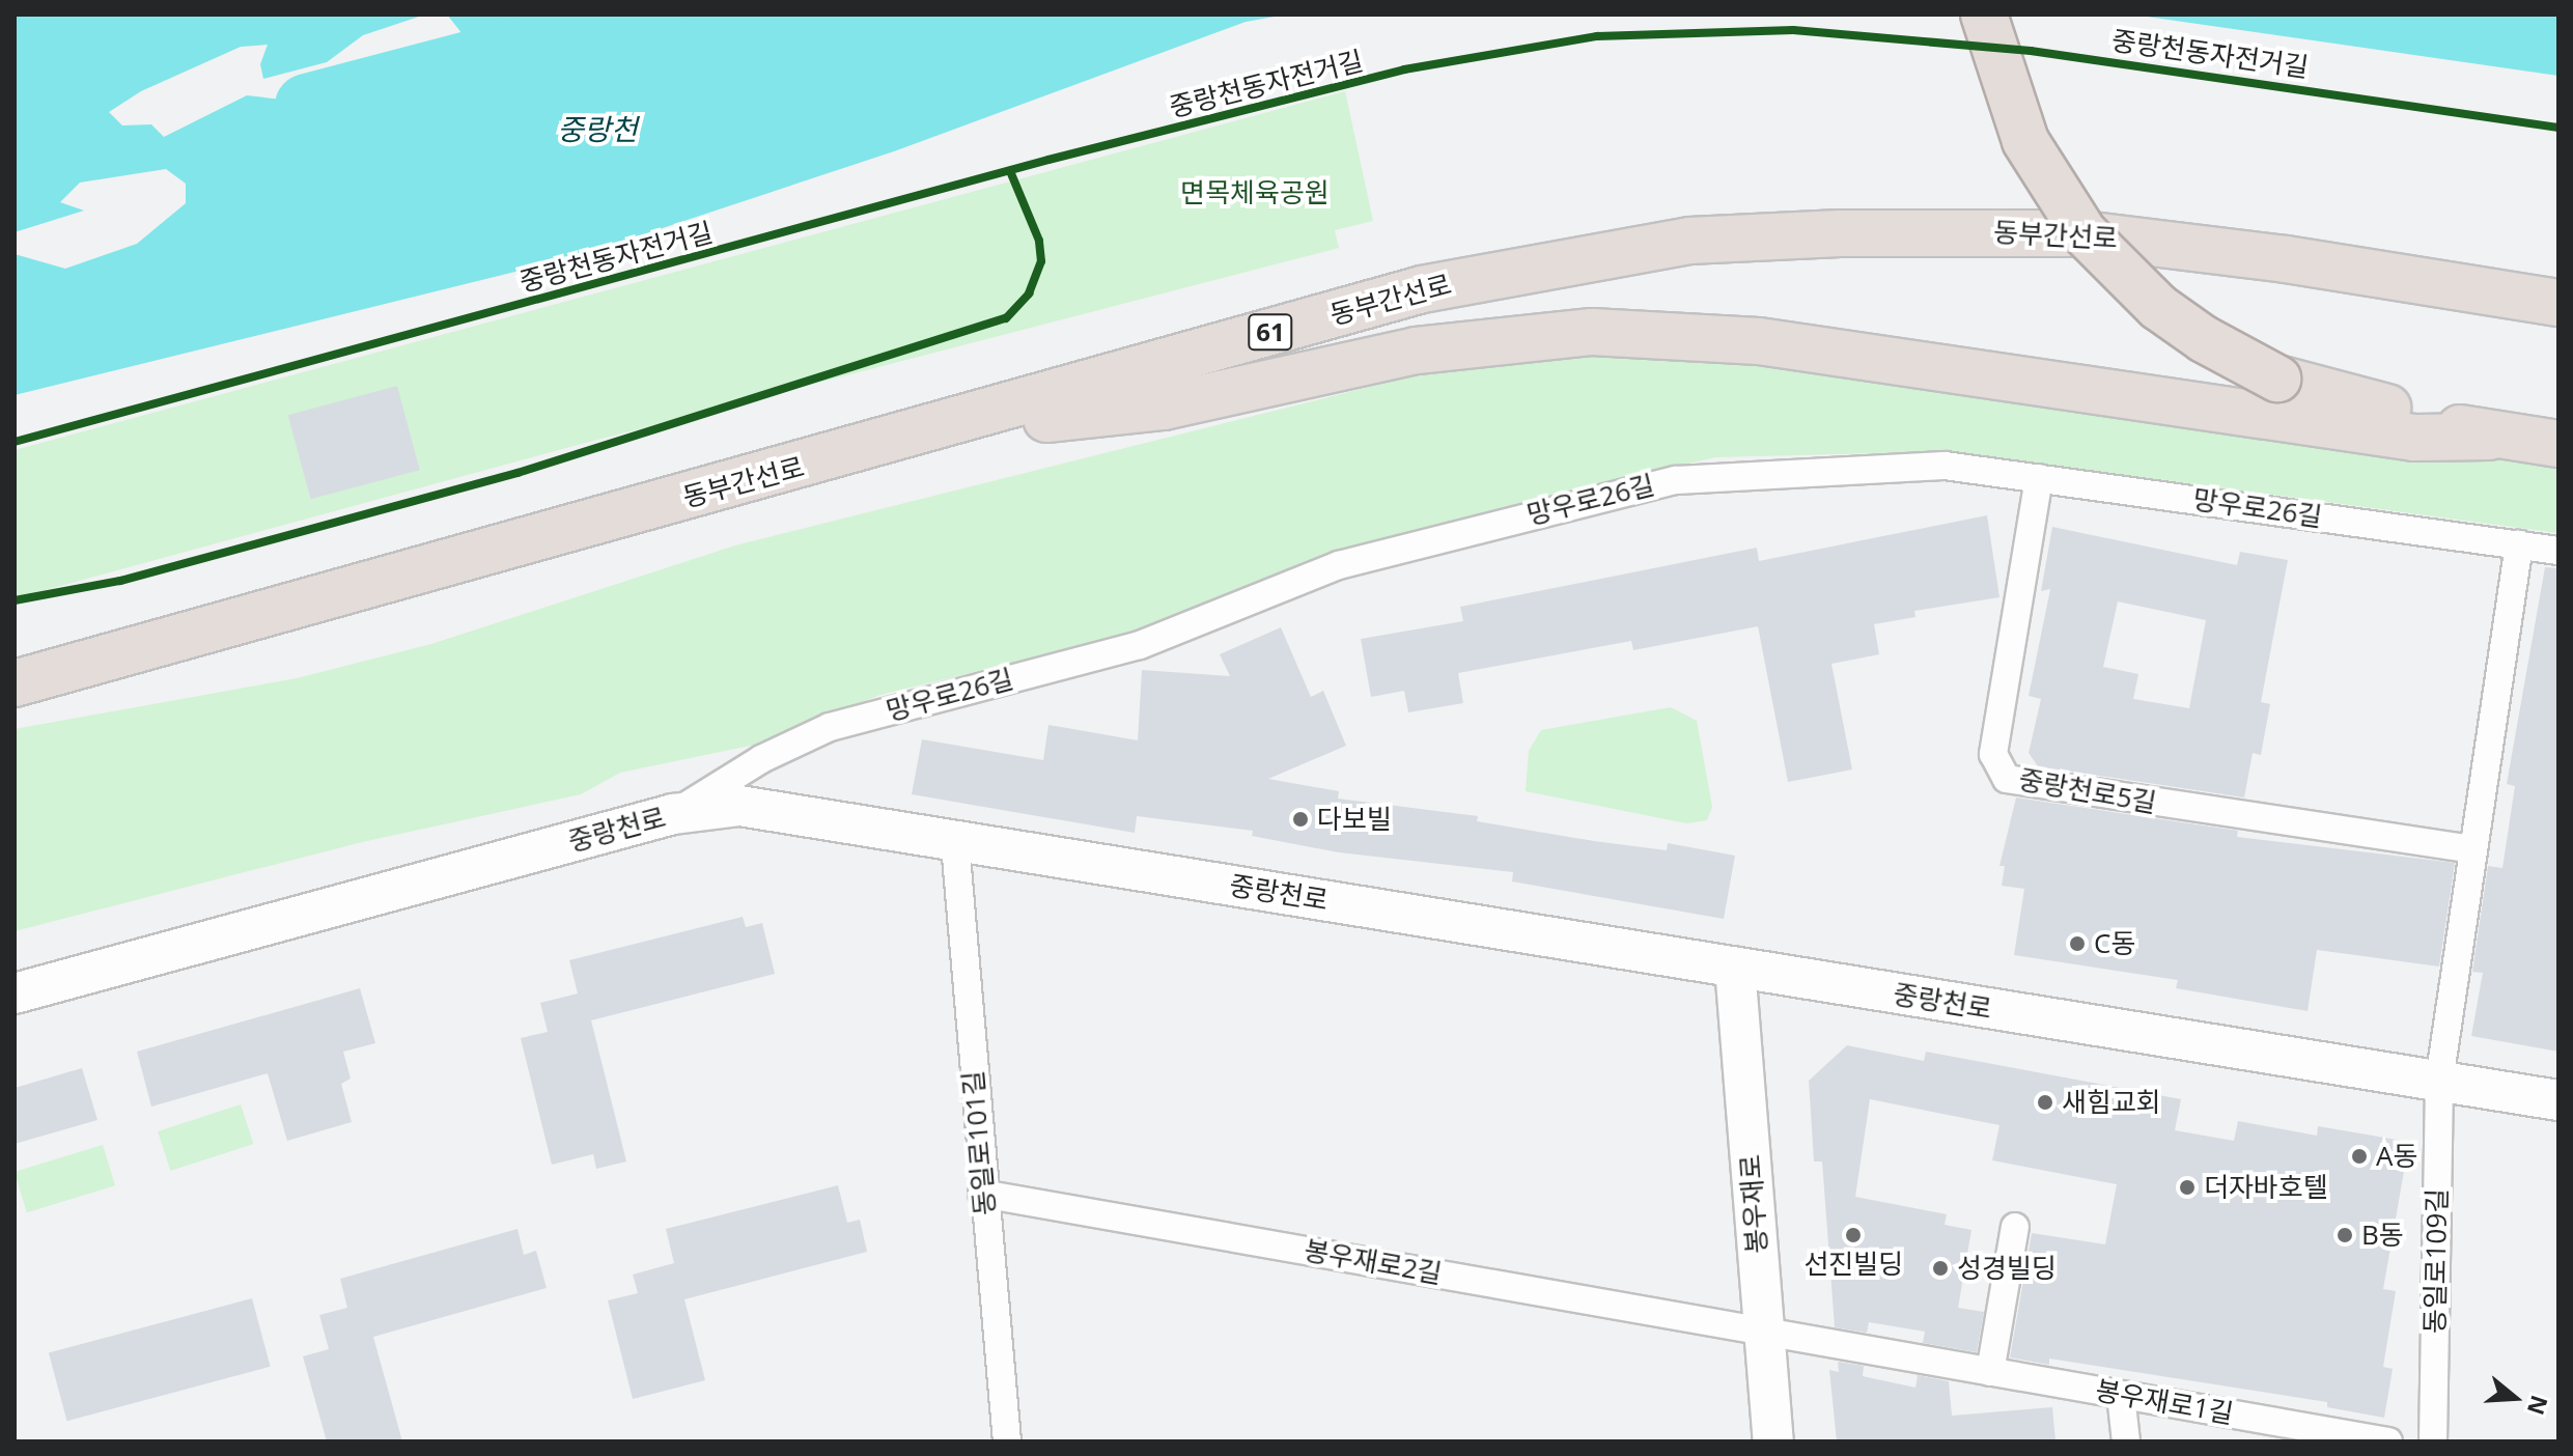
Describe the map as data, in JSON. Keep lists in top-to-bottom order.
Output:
{
  "streets": {
    "highway": ["동부간선로", "61"],
    "main road": ["중랑천로", "봉우재로"],
    "street": [
      "망우로26길",
      "중랑천로5길",
      "동일로101길",
      "동일로109길",
      "봉우재로2길",
      "봉우재로1길"
    ],
    "cycle path": ["중랑천동자전거길"]
  },
  "crossings": [
    ["망우로26길", "중랑천로5길"],
    ["망우로26길", "중랑천로"],
    ["중랑천로", "동일로101길"],
    ["중랑천로", "봉우재로"],
    ["중랑천로", "동일로109길"],
    ["동일로101길", "봉우재로2길"],
    ["봉우재로", "봉우재로2길"],
    ["봉우재로", "봉우재로1길"],
    ["봉우재로2길", "봉우재로1길"]
  ],
  "water": ["중랑천"],
  "parks": ["면목체육공원"],
  "places": [
    "다보빌",
    "C동",
    "새힘교회",
    "A동",
    "더자바호텔",
    "선진빌딩",
    "B동",
    "성경빌딩"
  ],
  "north": "right"
}
